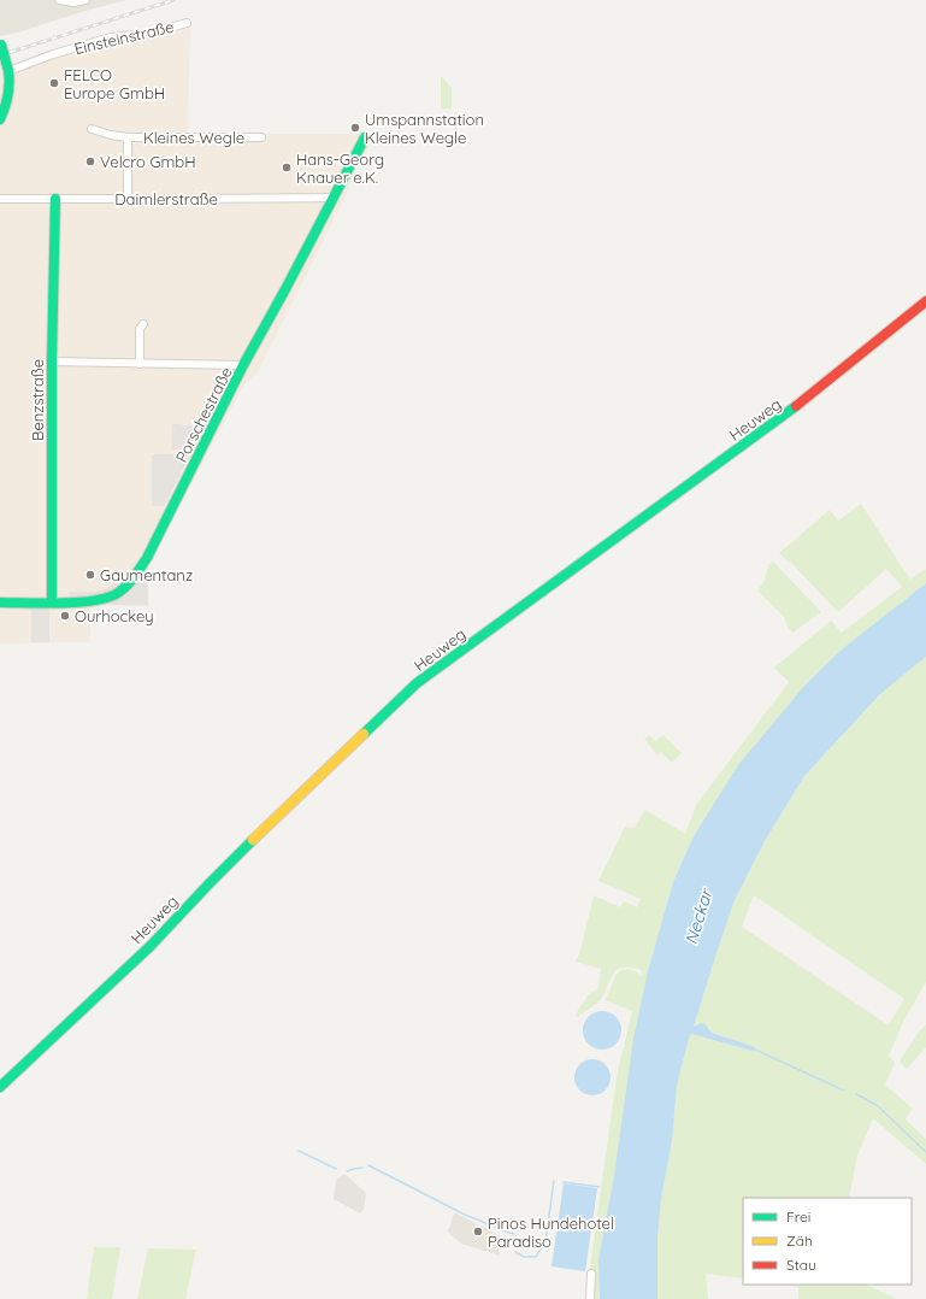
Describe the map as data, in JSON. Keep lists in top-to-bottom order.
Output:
{
  "streets": {
    "street": [
      "Einsteinstraße",
      "Kleines Wegle",
      "Daimlerstraße",
      "Benzstraße",
      "Porschestraße",
      "Heuweg"
    ]
  },
  "crossings": [
    ["Kleines Wegle", "Daimlerstraße"],
    ["Daimlerstraße", "Benzstraße"],
    ["Daimlerstraße", "Porschestraße"],
    ["Benzstraße", "Porschestraße"]
  ],
  "water": ["Neckar"],
  "places": [
    "FELCO Europe GmbH",
    "Umspannstation Kleines Wegle",
    "Velcro GmbH",
    "Hans-Georg Knauer e.K.",
    "Gaumentanz",
    "Ourhockey",
    "Pinos Hundehotel Paradiso"
  ],
  "legend": ["Frei", "Zäh", "Stau"]
}
